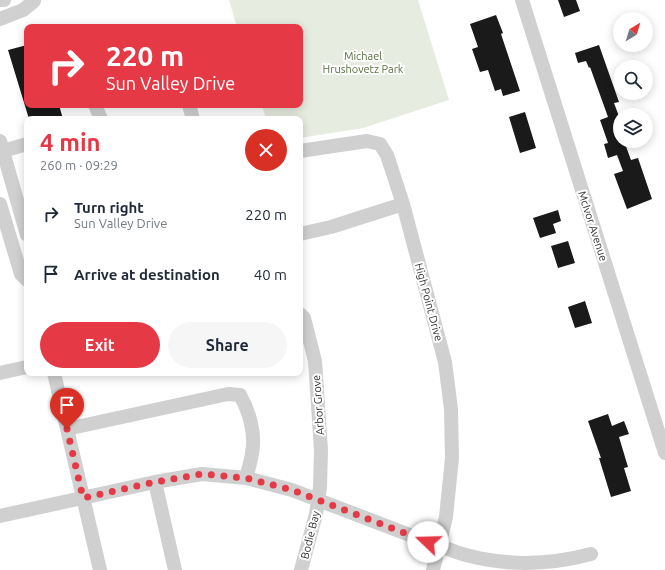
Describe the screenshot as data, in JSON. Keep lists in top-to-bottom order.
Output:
{
  "streets": {
    "street": [
      "McIvor Avenue",
      "High Point Drive",
      "Arbor Grove",
      "Bodie Bay"
    ]
  },
  "crossings": [
    ["Arbor Grove", "Bodie Bay"]
  ],
  "parks": ["Michael Hrushovetz Park"],
  "north": "top right",
  "page": {
    "turn": ["220 m", "Sun Valley Drive"],
    "heading": ["4 min", "260 m · 09:29"],
    "list": [
      {
        "name": "Turn right",
        "note": "Sun Valley Drive",
        "value": "220 m"
      },
      {
        "name": "Arrive at destination",
        "value": "40 m"
      }
    ],
    "buttons": ["Exit", "Share"]
  }
}
